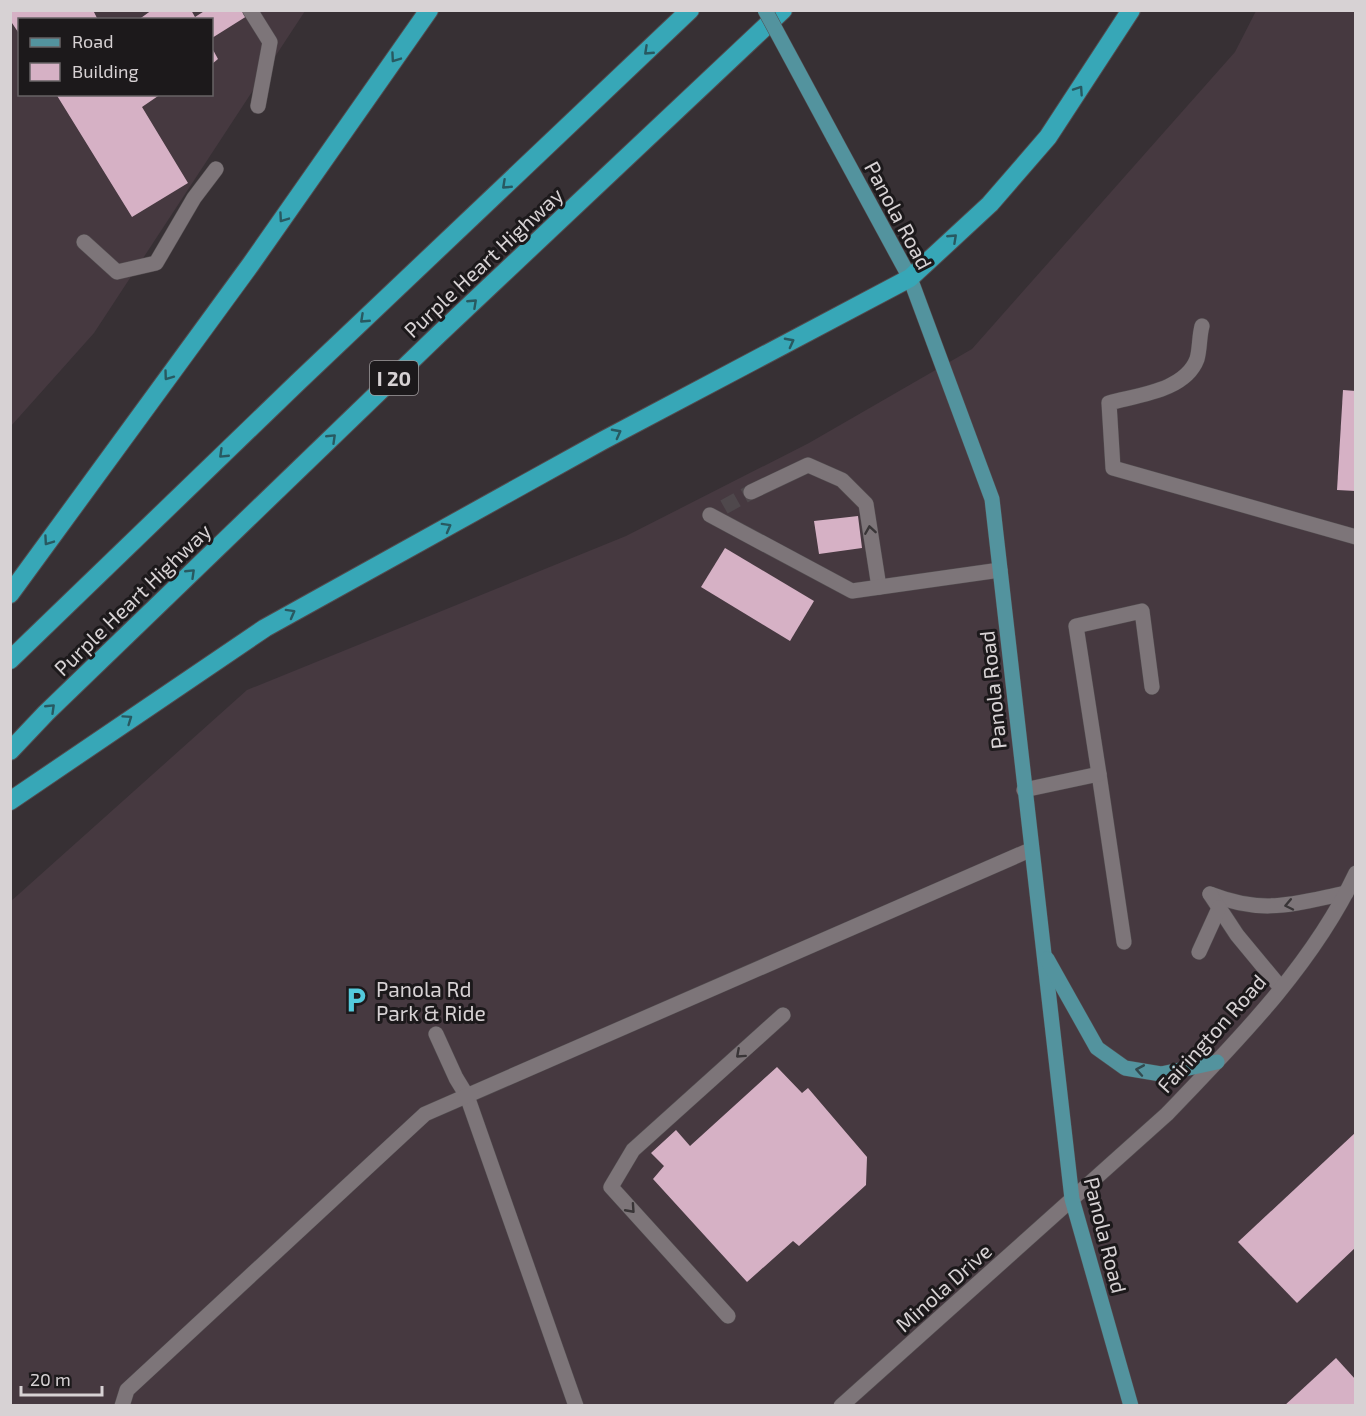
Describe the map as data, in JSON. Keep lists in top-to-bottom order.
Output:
{
  "streets": {
    "highway": ["Purple Heart Highway", "I 20"],
    "main road": ["Panola Road"],
    "street": ["Fairington Road", "Minola Drive"]
  },
  "crossings": [
    ["Panola Road", "Fairington Road"],
    ["Panola Road", "Minola Drive"],
    ["Fairington Road", "Minola Drive"]
  ],
  "places": {
    "parking": ["Panola Rd Park & Ride"]
  },
  "legend": ["Road", "Building"],
  "scale_bar": "20 m"
}
